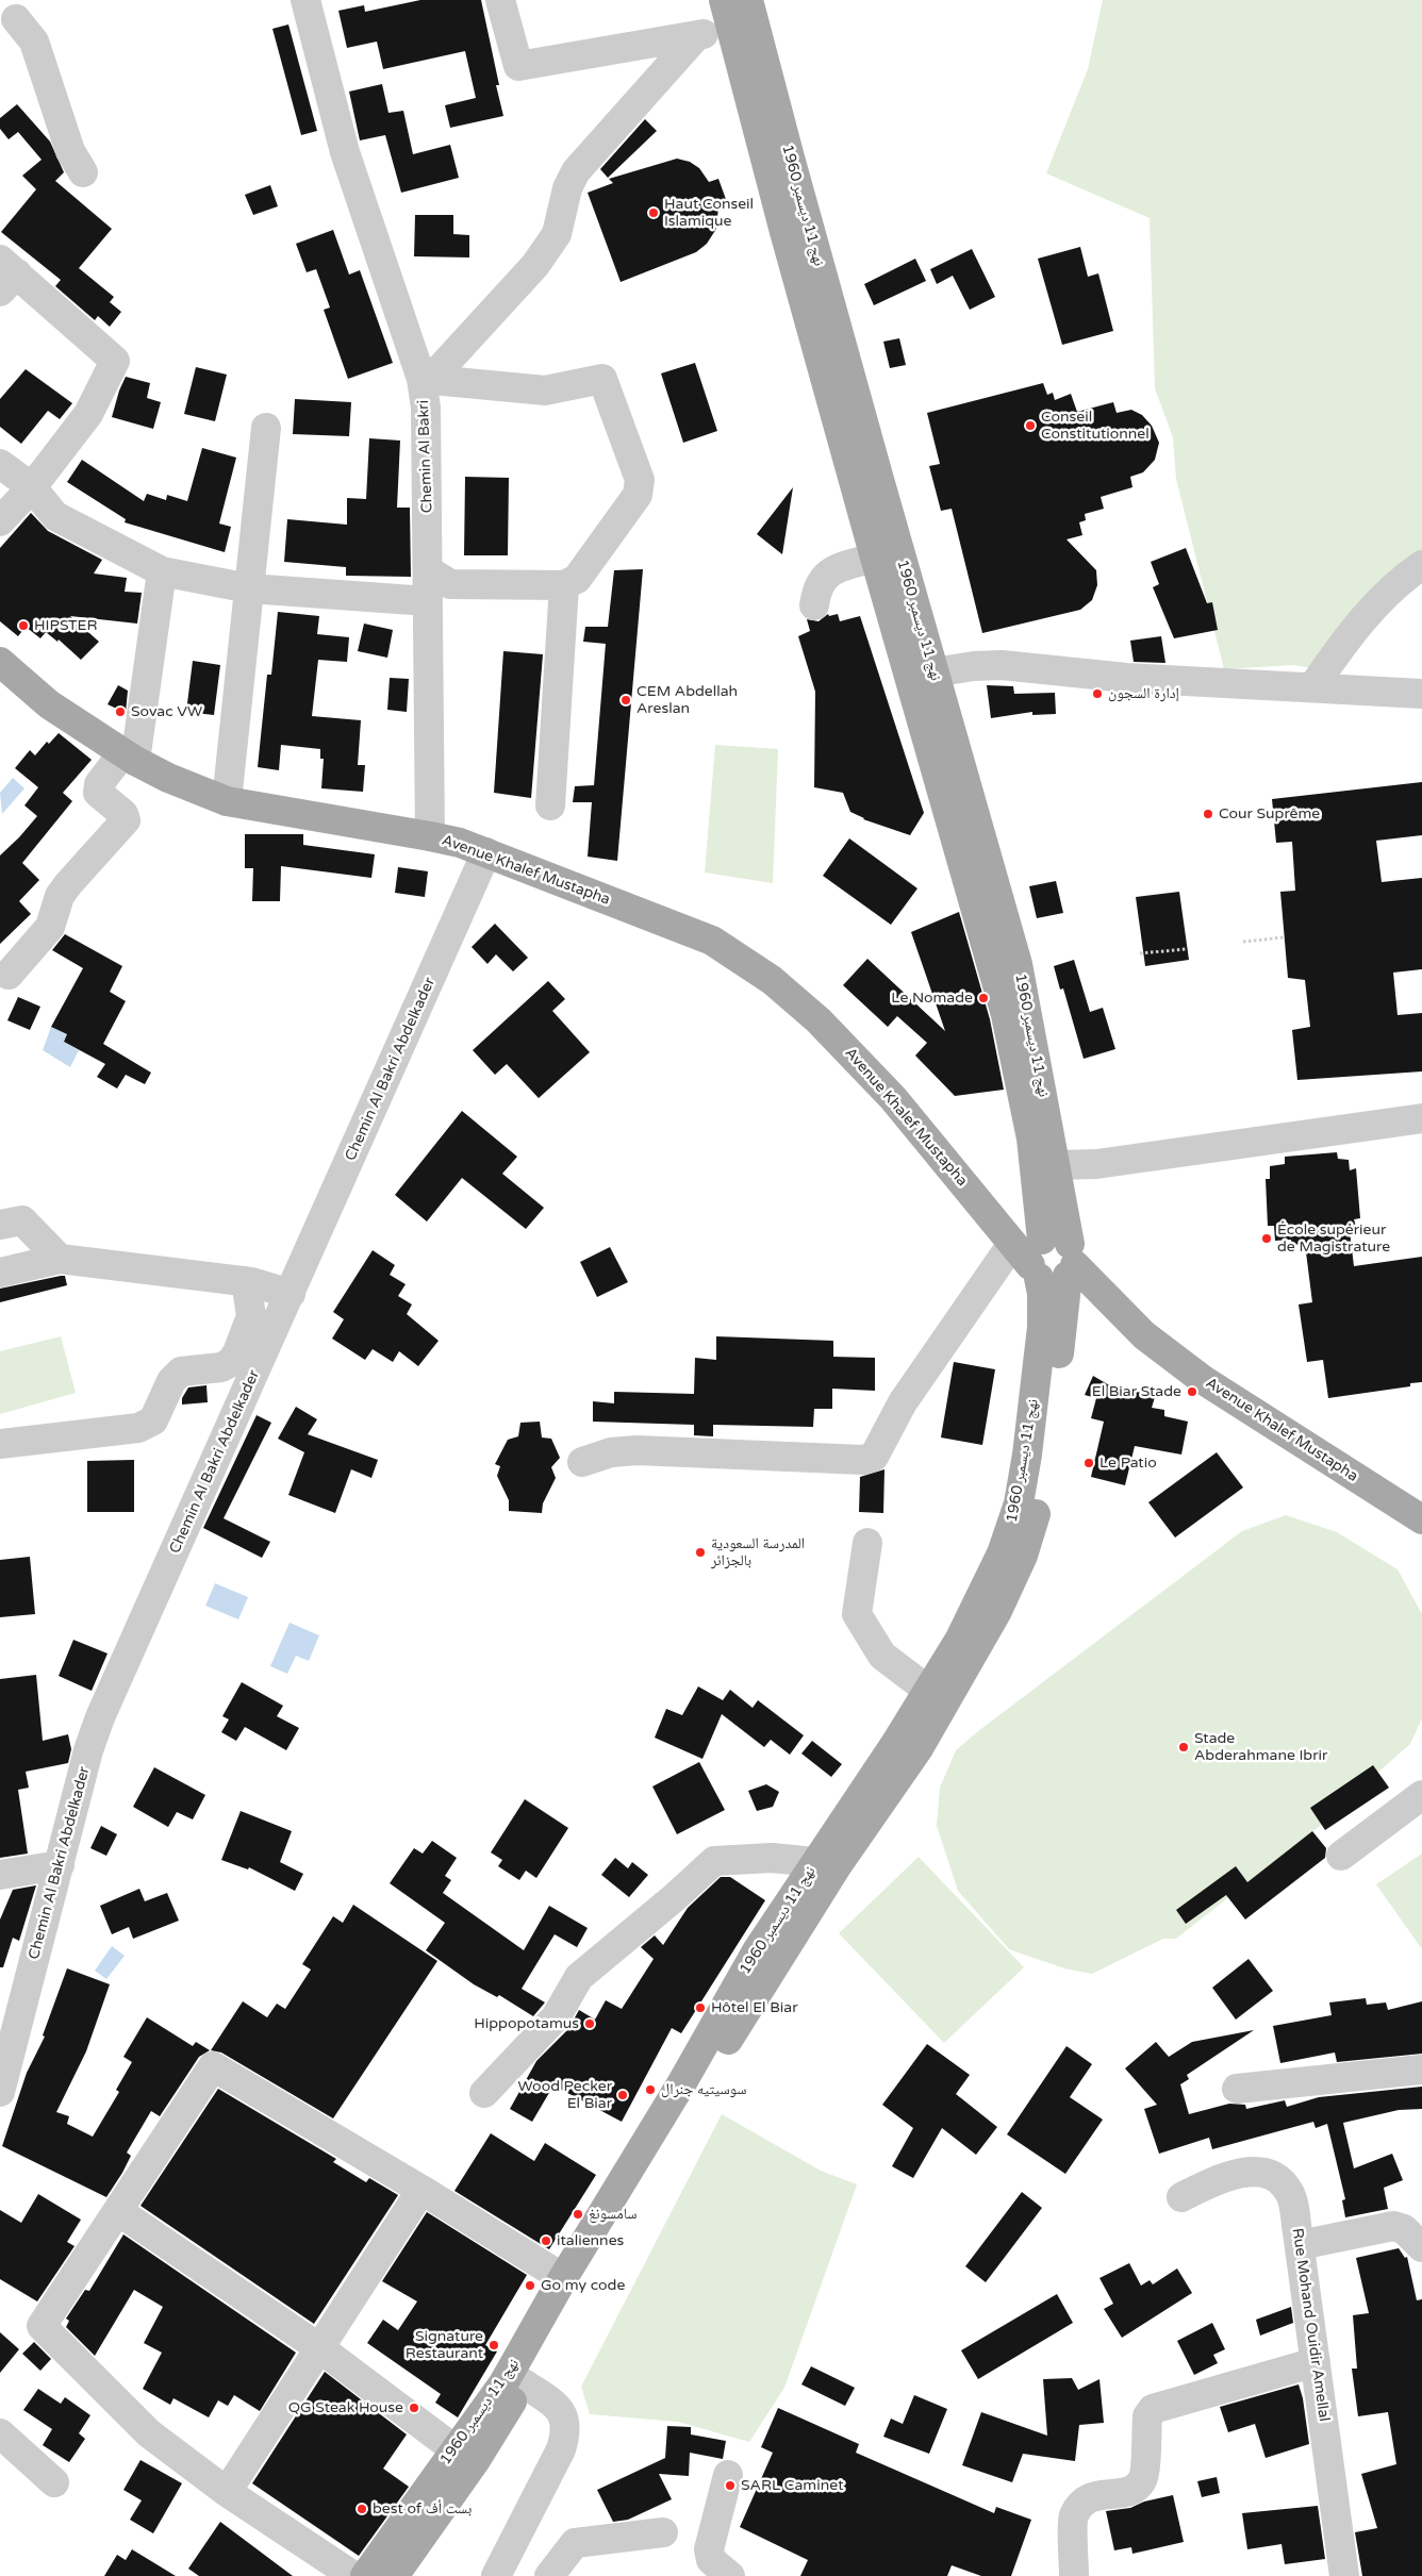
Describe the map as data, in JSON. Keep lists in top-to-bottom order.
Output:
{
  "streets": {
    "main road": ["نهج 11 ديسمبر 1960", "Avenue Khalef Mustapha"],
    "street": ["Chemin Al Bakri", "Chemin Al Bakri Abdelkader", "Rue Mohand Ouidir Amellal"]
  },
  "crossings": [
    ["نهج 11 ديسمبر 1960", "Avenue Khalef Mustapha"],
    ["Chemin Al Bakri", "Avenue Khalef Mustapha"],
    ["Avenue Khalef Mustapha", "Chemin Al Bakri Abdelkader"]
  ],
  "places": [
    "Haut Conseil Islamique",
    "Conseil Constitutionnel",
    "HIPSTER",
    "إدارة السجون",
    "CEM Abdellah Areslan",
    "Sovac VW",
    "Cour Suprême",
    "Le Nomade",
    "École supérieur de Magistrature",
    "El Biar Stade",
    "Le Patio",
    "المدرسة السعودية بالجزائر",
    "Stade Abderahmane Ibrir",
    "Hôtel El Biar",
    "Hippopotamus",
    "سوسيتيه جنرال",
    "Wood Pecker El Biar",
    "سامسونغ",
    "italiennes",
    "Go my code",
    "Signature Restaurant",
    "QG Steak House",
    "SARL Caminet",
    "best of بست أف"
  ]
}
